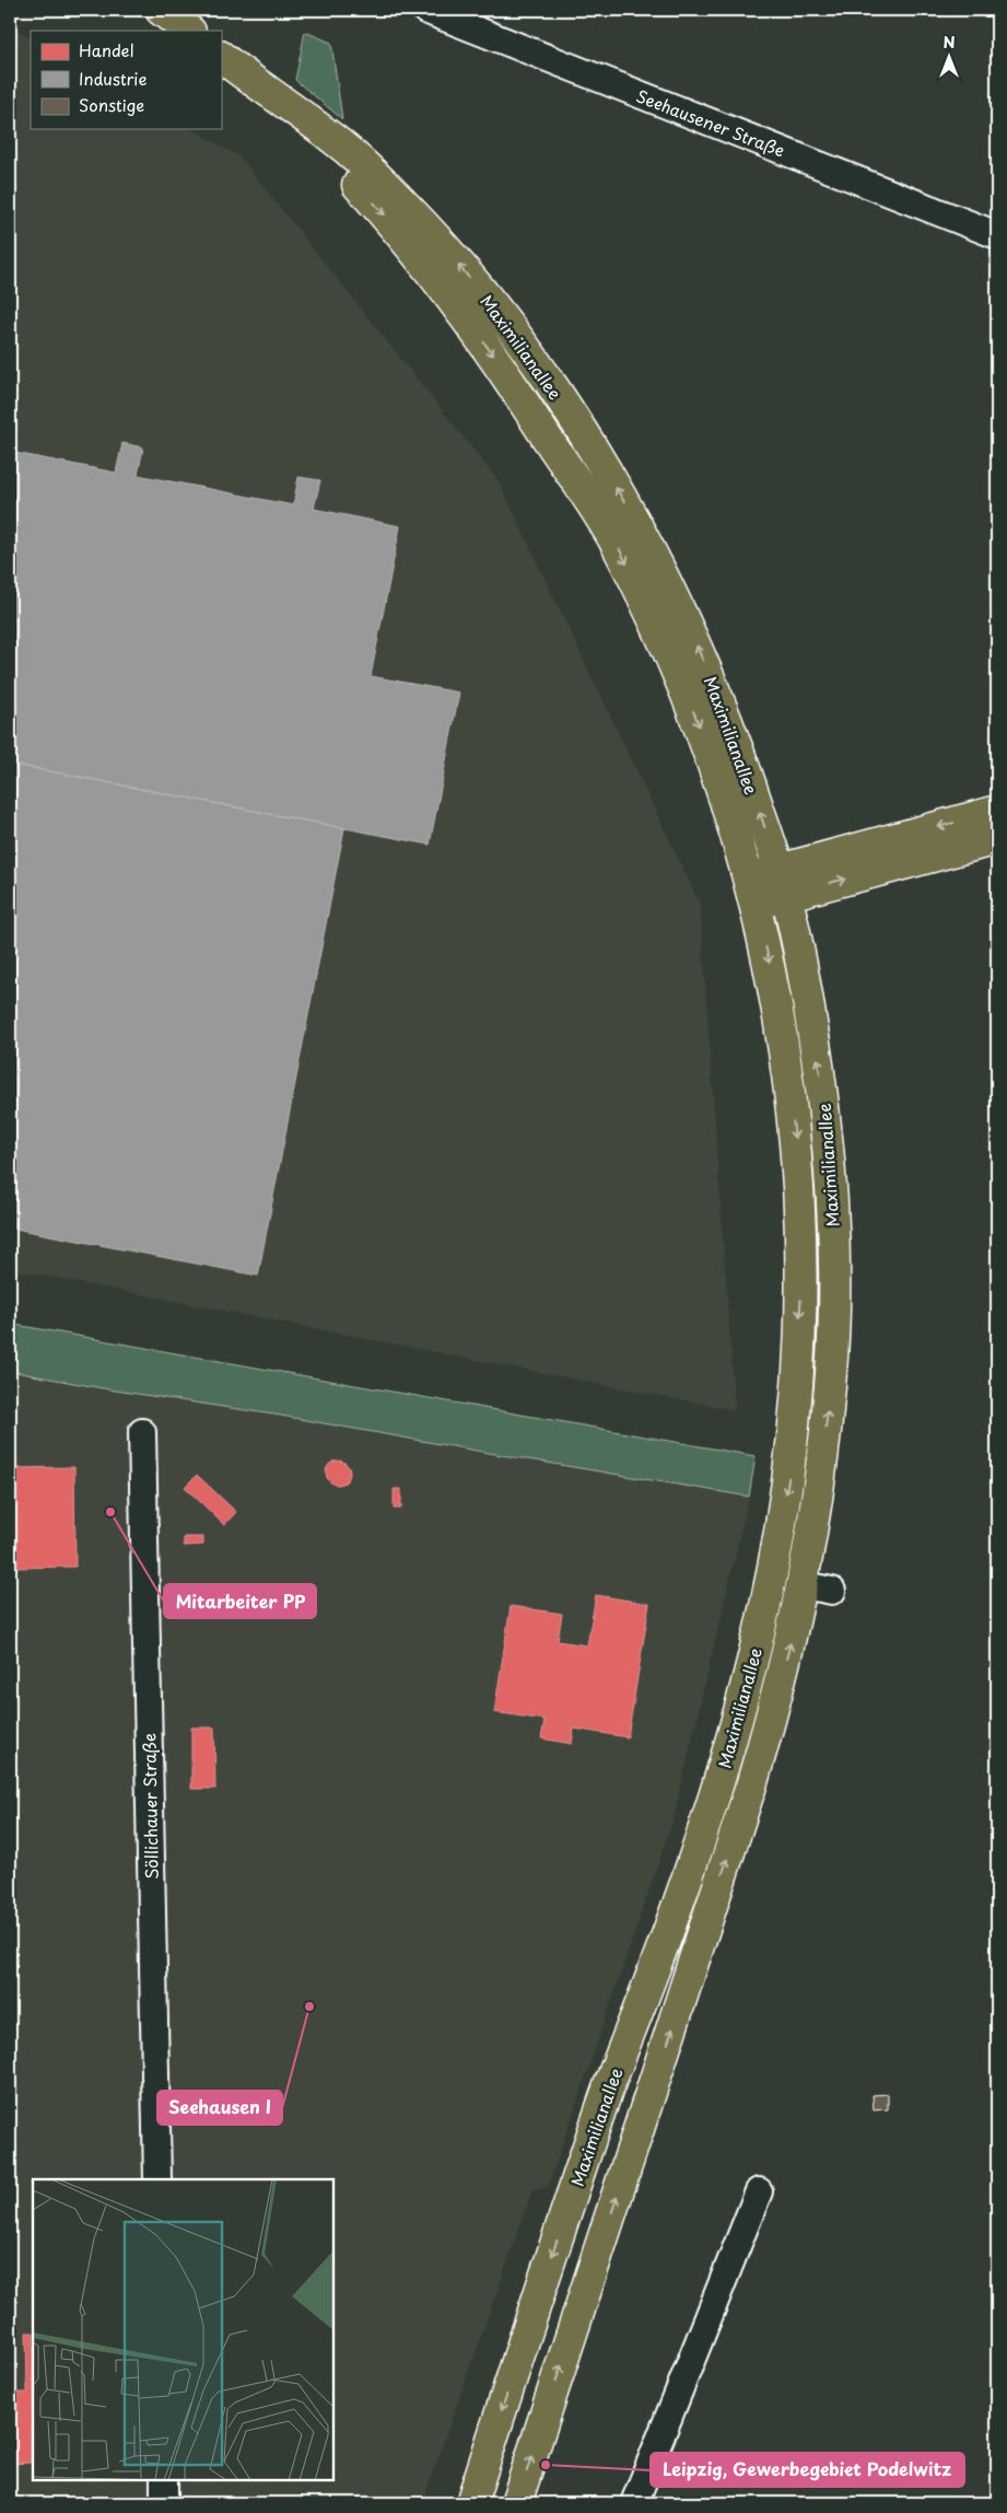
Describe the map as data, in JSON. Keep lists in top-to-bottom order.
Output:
{
  "streets": {
    "main road": ["Maximilianallee"],
    "street": ["Seehausener Straße", "Söllichauer Straße"]
  },
  "places": ["Mitarbeiter PP", "Seehausen I", "Leipzig, Gewerbegebiet Podelwitz"],
  "legend": ["Handel", "Industrie", "Sonstige"],
  "north": "top"
}
